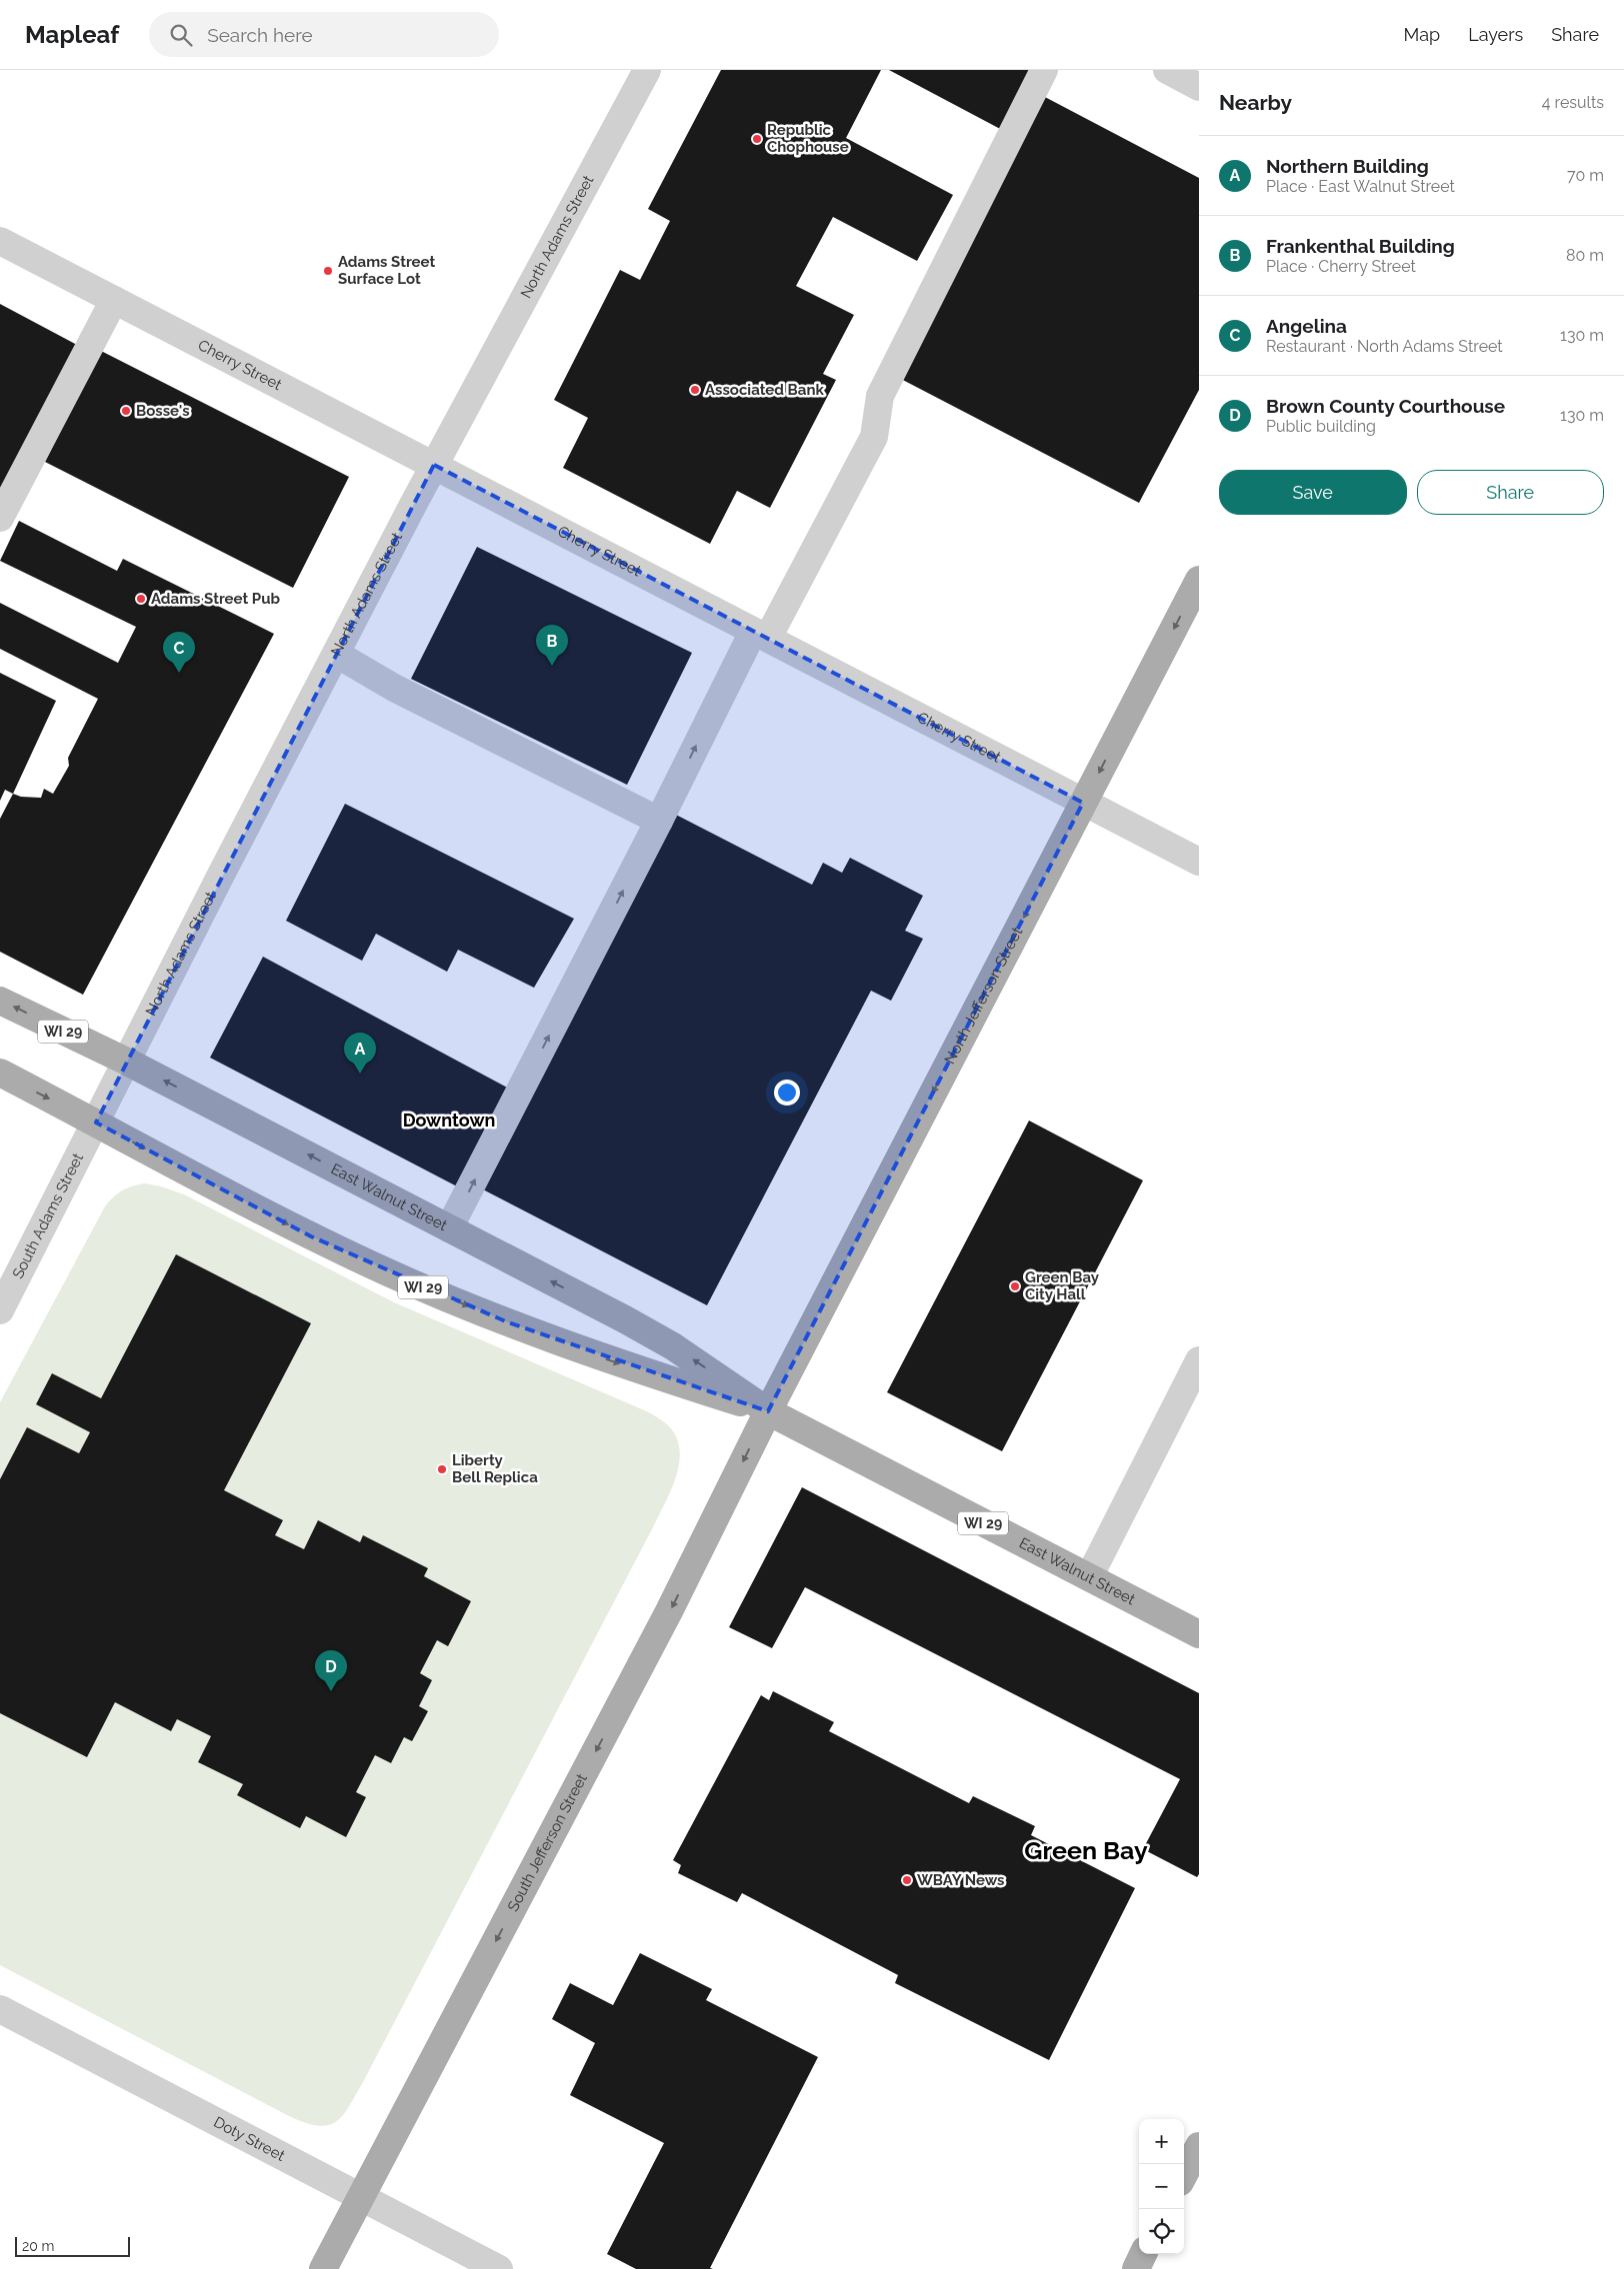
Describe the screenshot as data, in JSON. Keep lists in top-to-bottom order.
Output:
{
  "streets": {
    "main road": [
      "North Jefferson Street",
      "WI 29",
      "East Walnut Street",
      "South Jefferson Street"
    ],
    "street": [
      "North Adams Street",
      "Cherry Street",
      "South Adams Street",
      "Doty Street"
    ]
  },
  "crossings": [
    ["North Adams Street", "Cherry Street"],
    ["North Adams Street", "East Walnut Street"],
    ["North Adams Street", "South Adams Street"],
    ["Cherry Street", "North Jefferson Street"],
    ["North Jefferson Street", "East Walnut Street"],
    ["North Jefferson Street", "South Jefferson Street"],
    ["East Walnut Street", "South Adams Street"],
    ["East Walnut Street", "South Jefferson Street"],
    ["South Jefferson Street", "Doty Street"]
  ],
  "one_way": ["North Jefferson Street", "South Jefferson Street"],
  "districts": ["Downtown", "Green Bay"],
  "places": [
    "Republic Chophouse",
    "Adams Street Surface Lot",
    "Associated Bank",
    "Bosse's",
    "Adams Street Pub",
    "Green Bay City Hall",
    "Liberty Bell Replica",
    "WBAY News"
  ],
  "scale_bar": "20 m",
  "page": {
    "header": "Mapleaf",
    "search": "Search here",
    "nav": ["Map", "Layers", "Share"],
    "heading": ["Nearby", "4 results"],
    "list": [
      {
        "mark": "A",
        "name": "Northern Building",
        "note": "Place · East Walnut Street",
        "value": "70 m"
      },
      {
        "mark": "B",
        "name": "Frankenthal Building",
        "note": "Place · Cherry Street",
        "value": "80 m"
      },
      {
        "mark": "C",
        "name": "Angelina",
        "note": "Restaurant · North Adams Street",
        "value": "130 m"
      },
      {
        "mark": "D",
        "name": "Brown County Courthouse",
        "note": "Public building",
        "value": "130 m"
      }
    ],
    "buttons": ["Save", "Share"],
    "pins": [
      "B",
      "C",
      "A",
      "D"
    ],
    "map_buttons": ["+", "−"],
    "scale": "20 m"
  }
}
